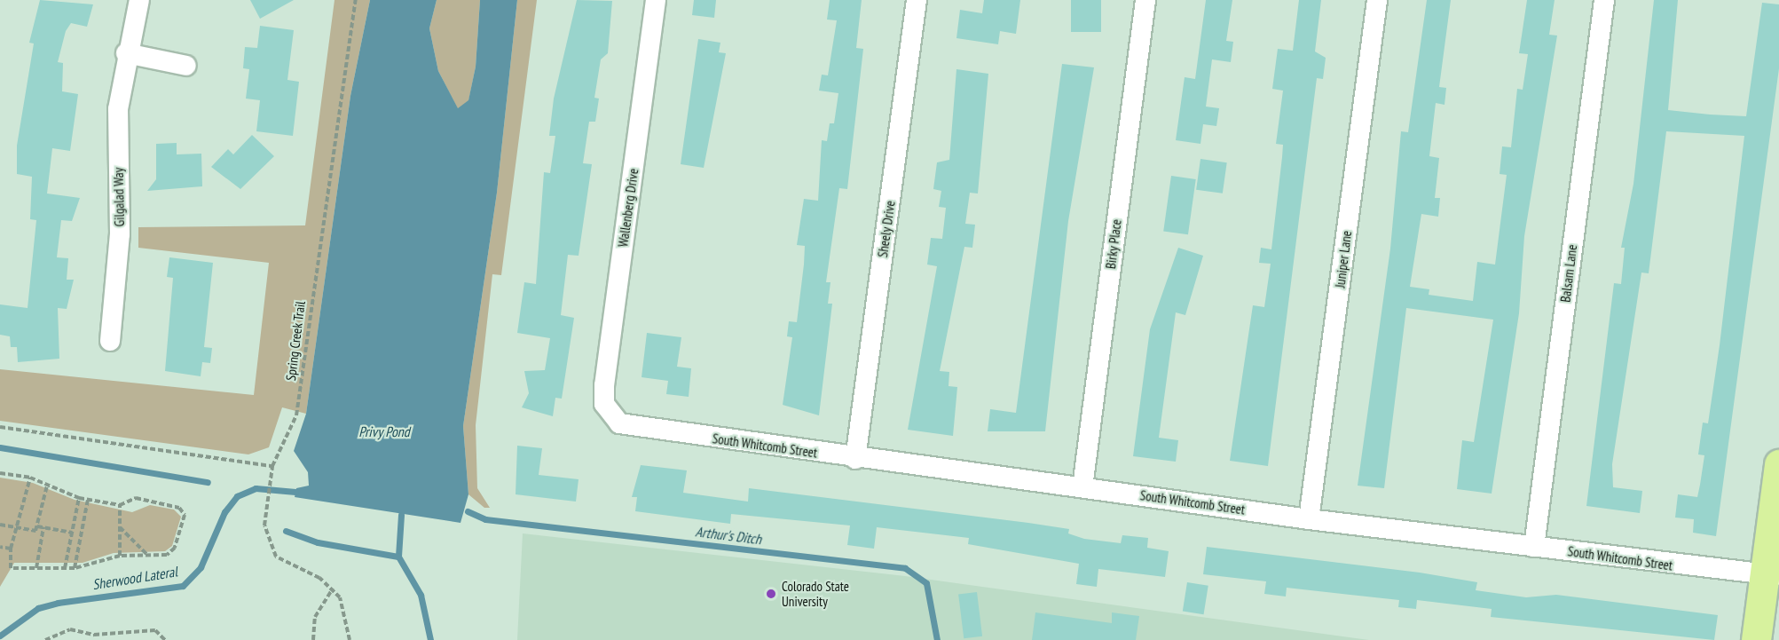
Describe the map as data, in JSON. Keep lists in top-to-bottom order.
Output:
{
  "streets": {
    "street": [
      "Gilgalad Way",
      "Wallenberg Drive",
      "Sheely Drive",
      "Birky Place",
      "Juniper Lane",
      "Balsam Lane",
      "South Whitcomb Street"
    ],
    "path": ["Spring Creek Trail"]
  },
  "crossings": [
    ["Wallenberg Drive", "South Whitcomb Street"],
    ["Sheely Drive", "South Whitcomb Street"],
    ["Birky Place", "South Whitcomb Street"],
    ["Juniper Lane", "South Whitcomb Street"],
    ["Balsam Lane", "South Whitcomb Street"]
  ],
  "water": ["Privy Pond", "Arthur's Ditch", "Sherwood Lateral"],
  "places": ["Colorado State University"]
}
